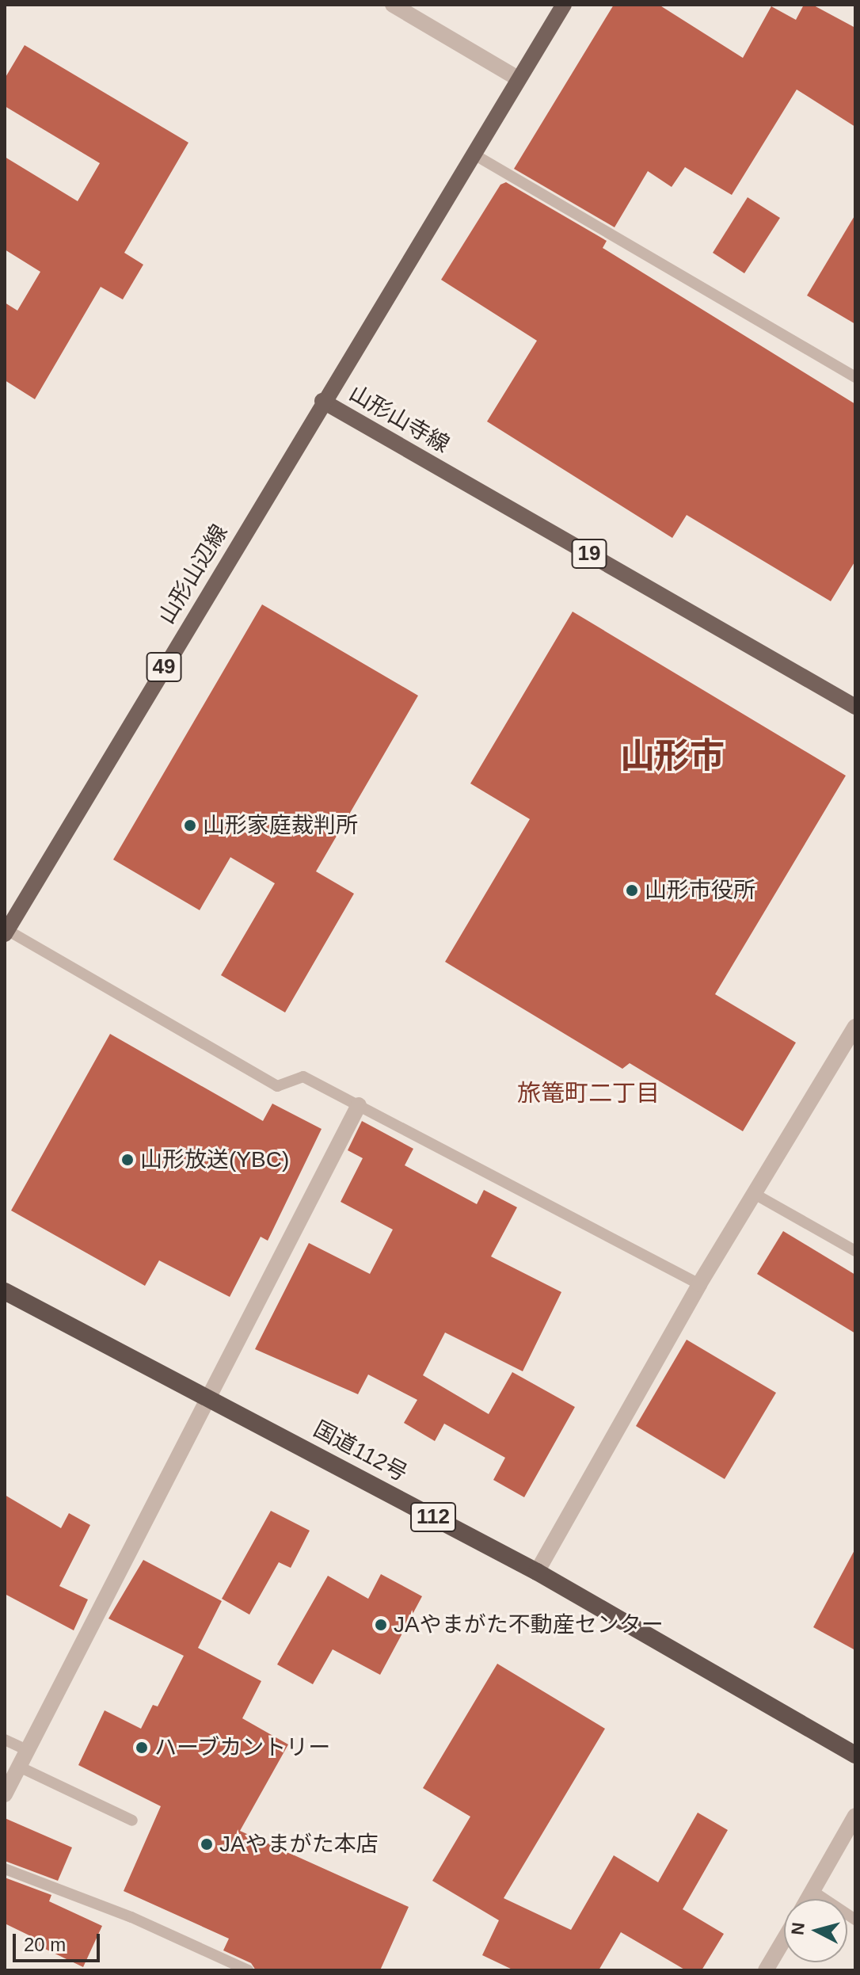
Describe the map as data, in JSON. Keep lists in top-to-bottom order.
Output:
{
  "streets": {
    "highway": ["国道112号", "112"],
    "main road": [
      "山形山寺線",
      "19",
      "山形山辺線",
      "49"
    ]
  },
  "crossings": [
    ["山形山寺線", "山形山辺線"]
  ],
  "districts": ["山形市", "旅篭町二丁目"],
  "places": [
    "山形家庭裁判所",
    "山形市役所",
    "山形放送(YBC)",
    "JAやまがた不動産センター",
    "ハーブカントリー",
    "JAやまがた本店"
  ],
  "scale_bar": "20 m",
  "north": "left"
}
